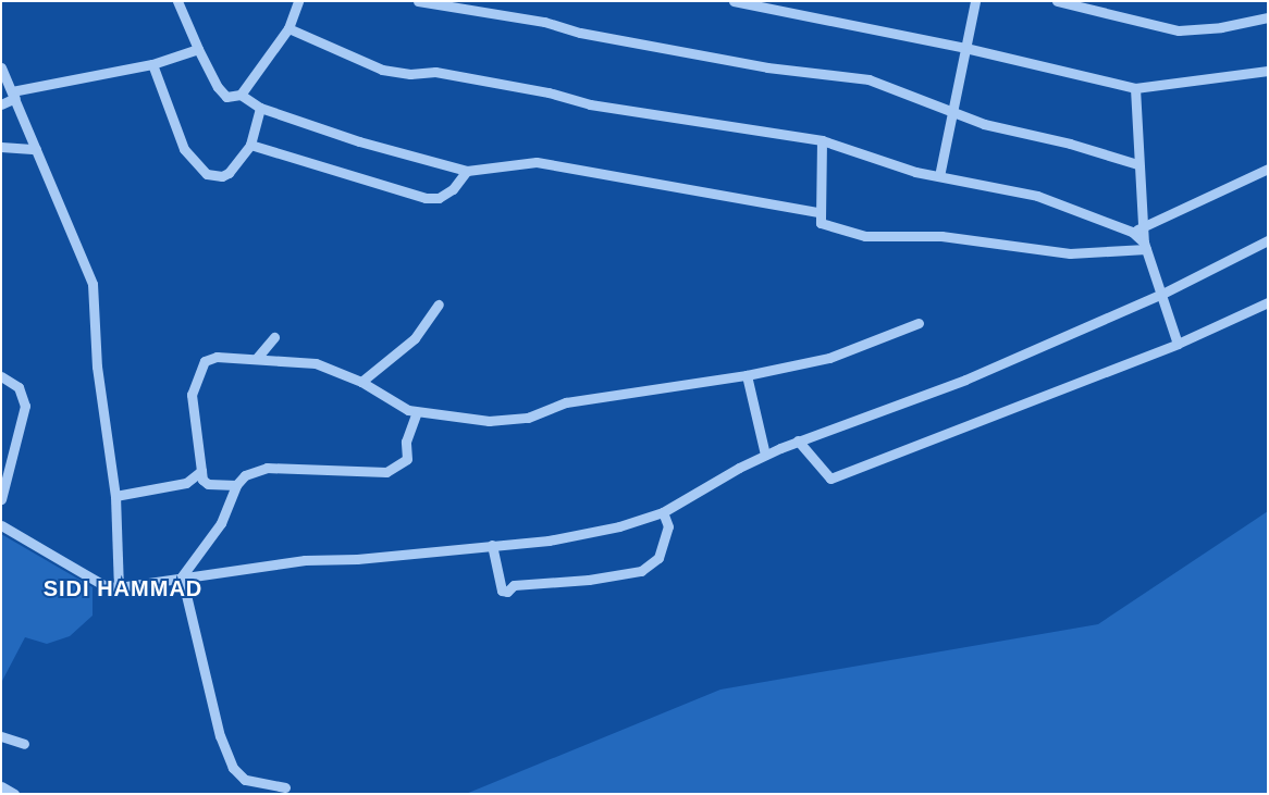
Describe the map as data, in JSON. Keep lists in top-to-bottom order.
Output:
{
  "districts": ["SIDI HAMMAD"]
}
